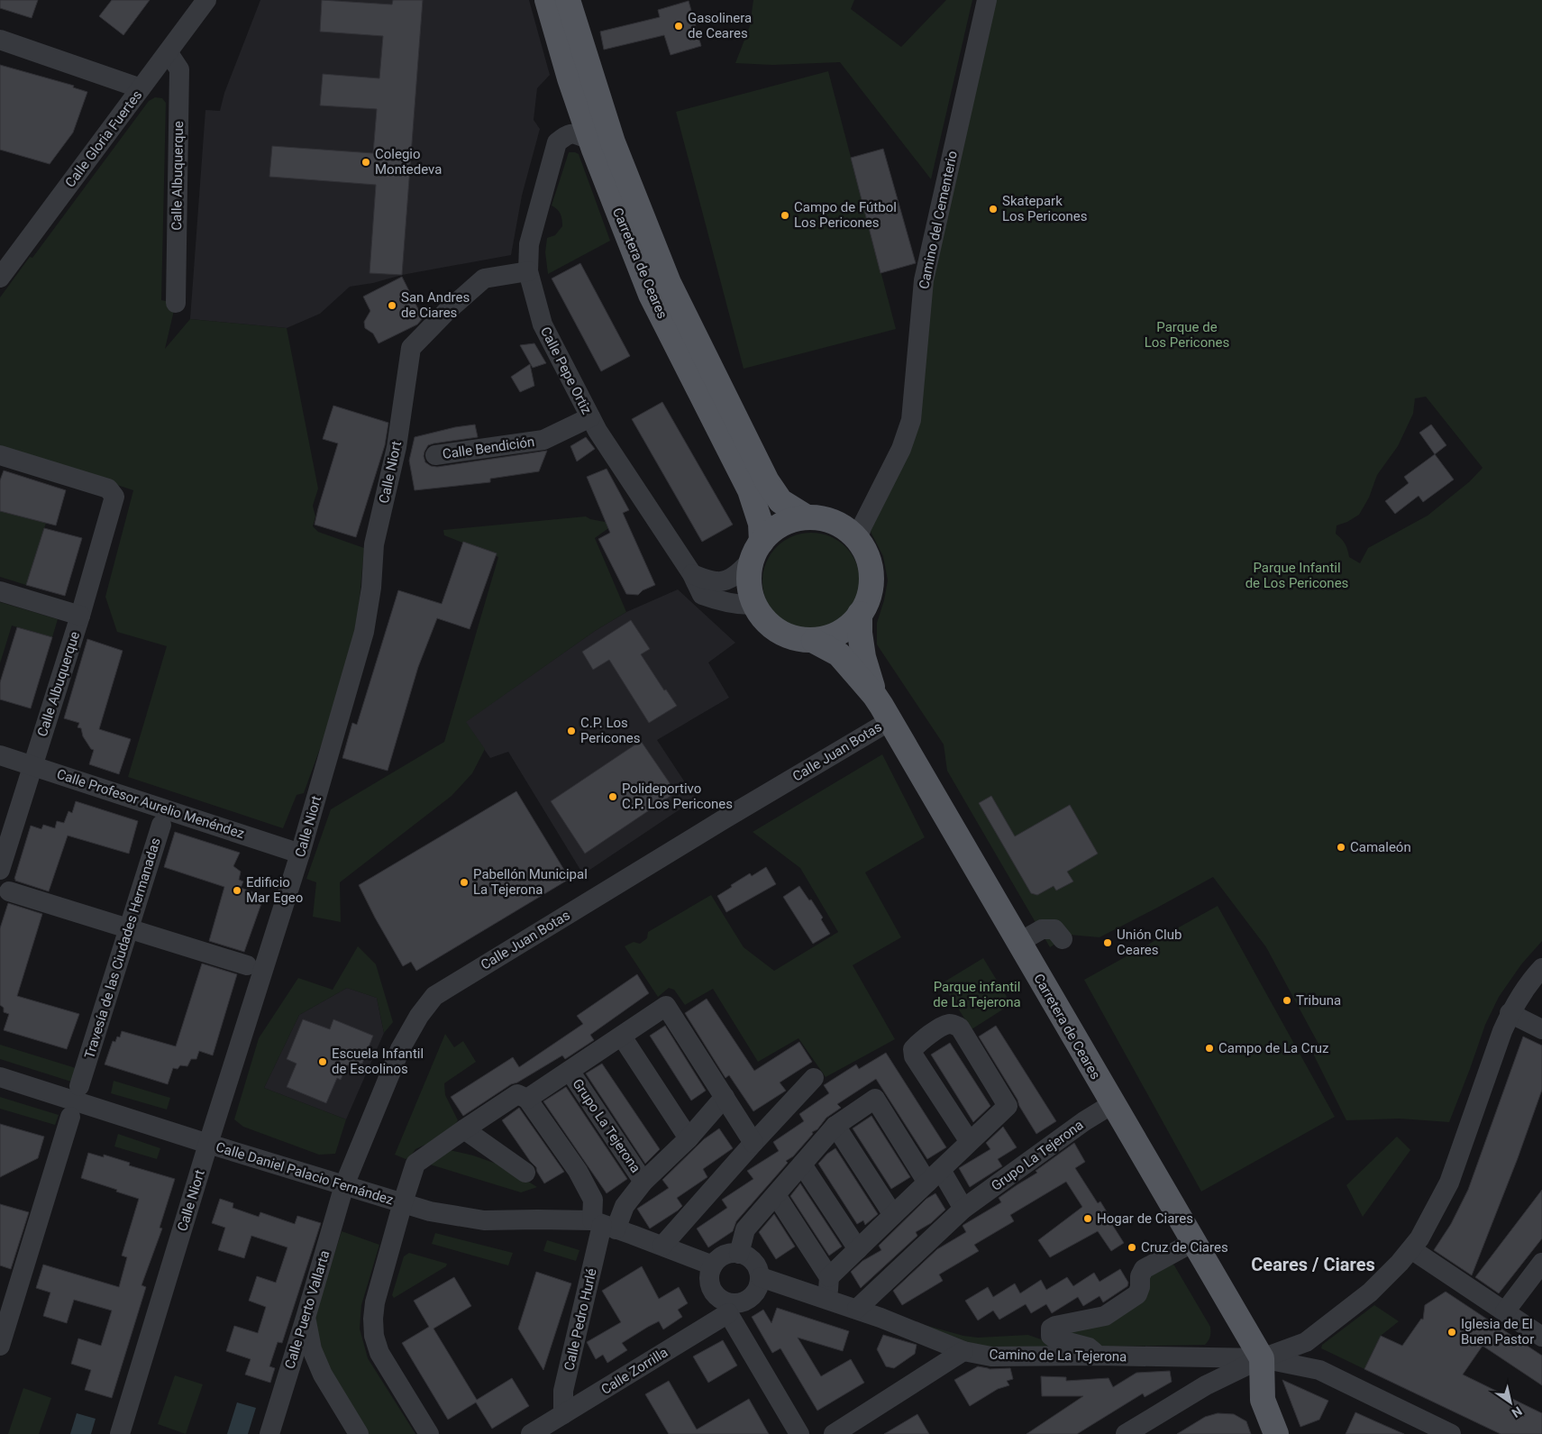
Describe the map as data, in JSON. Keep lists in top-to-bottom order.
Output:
{
  "streets": {
    "main road": ["Carretera de Ceares"],
    "street": [
      "Calle Gloria Fuertes",
      "Calle Albuquerque",
      "Camino del Cementerio",
      "Calle Pepe Ortiz",
      "Calle Bendición",
      "Calle Niort",
      "Calle Juan Botas",
      "Calle Profesor Aurelio Menéndez",
      "Travesía de las Ciudades Hermanadas",
      "Grupo La Tejerona",
      "Calle Daniel Palacio Fernández",
      "Calle Puerto Vallarta",
      "Calle Pedro Hurlé",
      "Camino de La Tejerona",
      "Calle Zorrilla"
    ]
  },
  "crossings": [
    ["Calle Gloria Fuertes", "Calle Albuquerque"],
    ["Calle Albuquerque", "Calle Profesor Aurelio Menéndez"],
    ["Camino del Cementerio", "Carretera de Ceares"],
    ["Camino del Cementerio", "Calle Pepe Ortiz"],
    ["Carretera de Ceares", "Calle Pepe Ortiz"],
    ["Carretera de Ceares", "Calle Juan Botas"],
    ["Carretera de Ceares", "Grupo La Tejerona"],
    ["Carretera de Ceares", "Camino de La Tejerona"],
    ["Calle Pepe Ortiz", "Calle Bendición"],
    ["Calle Pepe Ortiz", "Calle Niort"],
    ["Calle Niort", "Calle Profesor Aurelio Menéndez"],
    ["Calle Niort", "Calle Daniel Palacio Fernández"],
    ["Calle Juan Botas", "Calle Daniel Palacio Fernández"],
    ["Calle Juan Botas", "Calle Puerto Vallarta"],
    ["Grupo La Tejerona", "Calle Daniel Palacio Fernández"],
    ["Grupo La Tejerona", "Calle Pedro Hurlé"],
    ["Grupo La Tejerona", "Camino de La Tejerona"],
    ["Calle Daniel Palacio Fernández", "Calle Puerto Vallarta"],
    ["Calle Daniel Palacio Fernández", "Calle Pedro Hurlé"],
    ["Calle Pedro Hurlé", "Calle Zorrilla"],
    ["Camino de La Tejerona", "Calle Zorrilla"]
  ],
  "districts": ["Ceares / Ciares"],
  "parks": ["Parque de Los Pericones", "Parque Infantil de Los Pericones", "Parque infantil de La Tejerona"],
  "places": [
    "Gasolinera de Ceares",
    "Colegio Montedeva",
    "Skatepark Los Pericones",
    "Campo de Fútbol Los Pericones",
    "San Andres de Ciares",
    "C.P. Los Pericones",
    "Polideportivo C.P. Los Pericones",
    "Camaleón",
    "Pabellón Municipal La Tejerona",
    "Edificio Mar Egeo",
    "Unión Club Ceares",
    "Tribuna",
    "Campo de La Cruz",
    "Escuela Infantil de Escolinos",
    "Hogar de Ciares",
    "Cruz de Ciares",
    "Iglesia de El Buen Pastor"
  ],
  "north": "bottom right"
}
